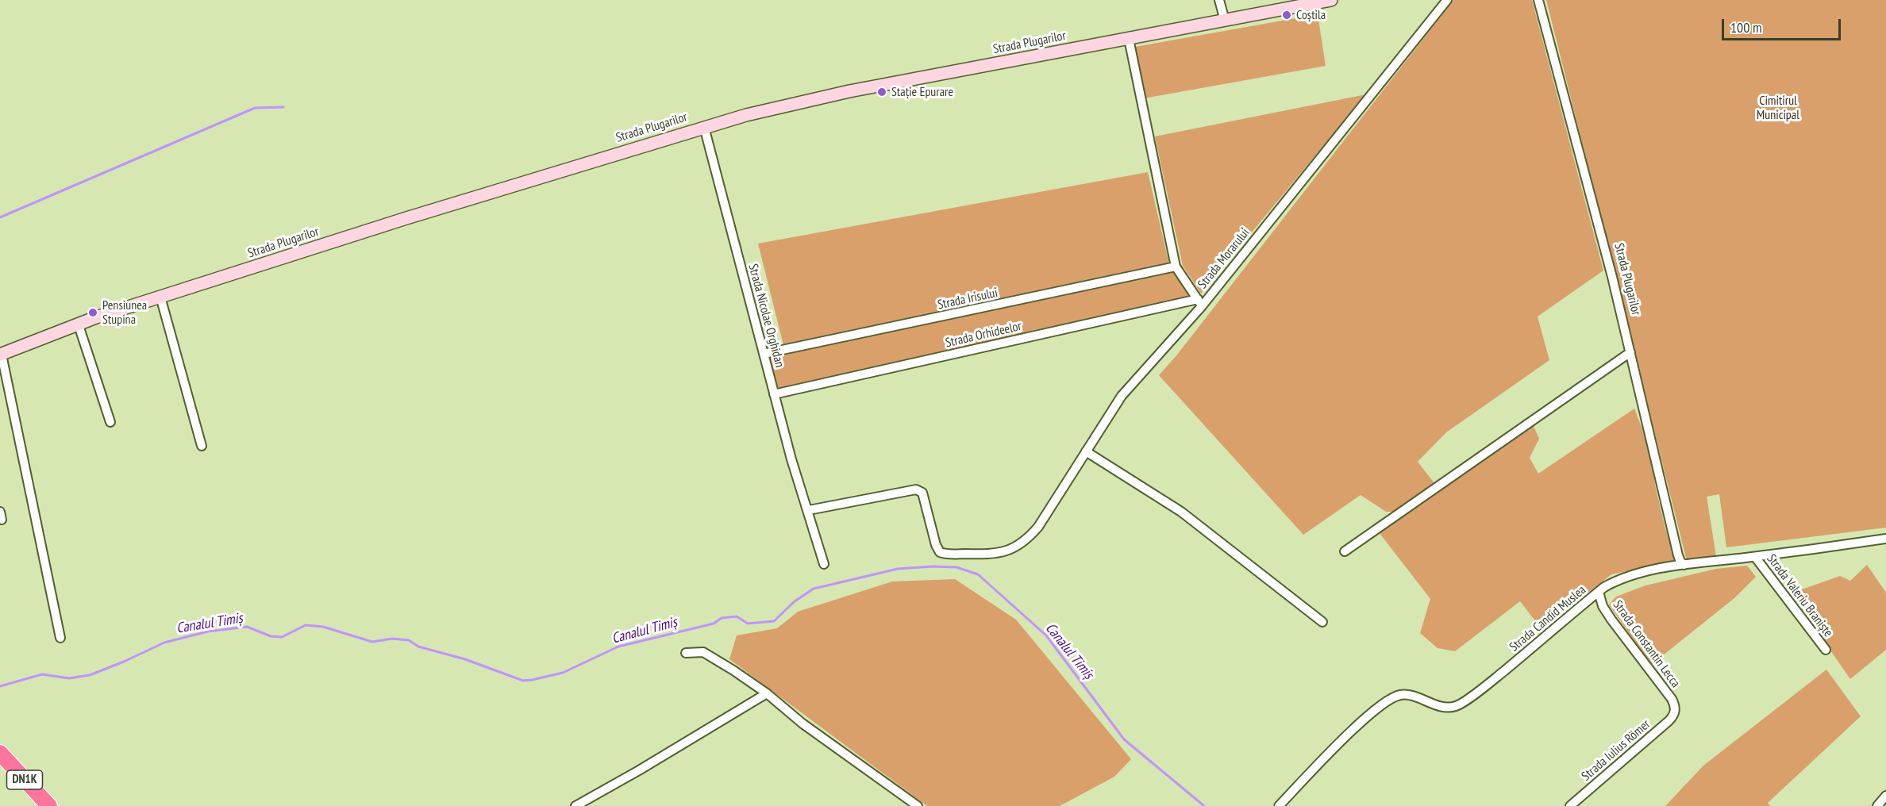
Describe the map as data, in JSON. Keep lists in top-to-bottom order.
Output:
{
  "streets": {
    "highway": ["DN1K"],
    "street": [
      "Strada Plugarilor",
      "Strada Morarului",
      "Strada Irisului",
      "Strada Nicolae Orghidan",
      "Strada Orhideelor",
      "Strada Valeriu Braniște",
      "Strada Candid Muslea",
      "Strada Constantin Lecca",
      "Strada Iulius Römer"
    ]
  },
  "crossings": [
    ["Strada Plugarilor", "Strada Nicolae Orghidan"],
    ["Strada Plugarilor", "Strada Candid Muslea"],
    ["Strada Morarului", "Strada Nicolae Orghidan"],
    ["Strada Morarului", "Strada Orhideelor"],
    ["Strada Irisului", "Strada Nicolae Orghidan"],
    ["Strada Nicolae Orghidan", "Strada Orhideelor"],
    ["Strada Valeriu Braniște", "Strada Candid Muslea"],
    ["Strada Candid Muslea", "Strada Constantin Lecca"],
    ["Strada Constantin Lecca", "Strada Iulius Römer"]
  ],
  "water": ["Canalul Timiș"],
  "parks": ["Cimitirul Municipal"],
  "places": ["Coștila", "Stație Epurare", "Pensiunea Stupina"],
  "scale_bar": "100 m"
}
